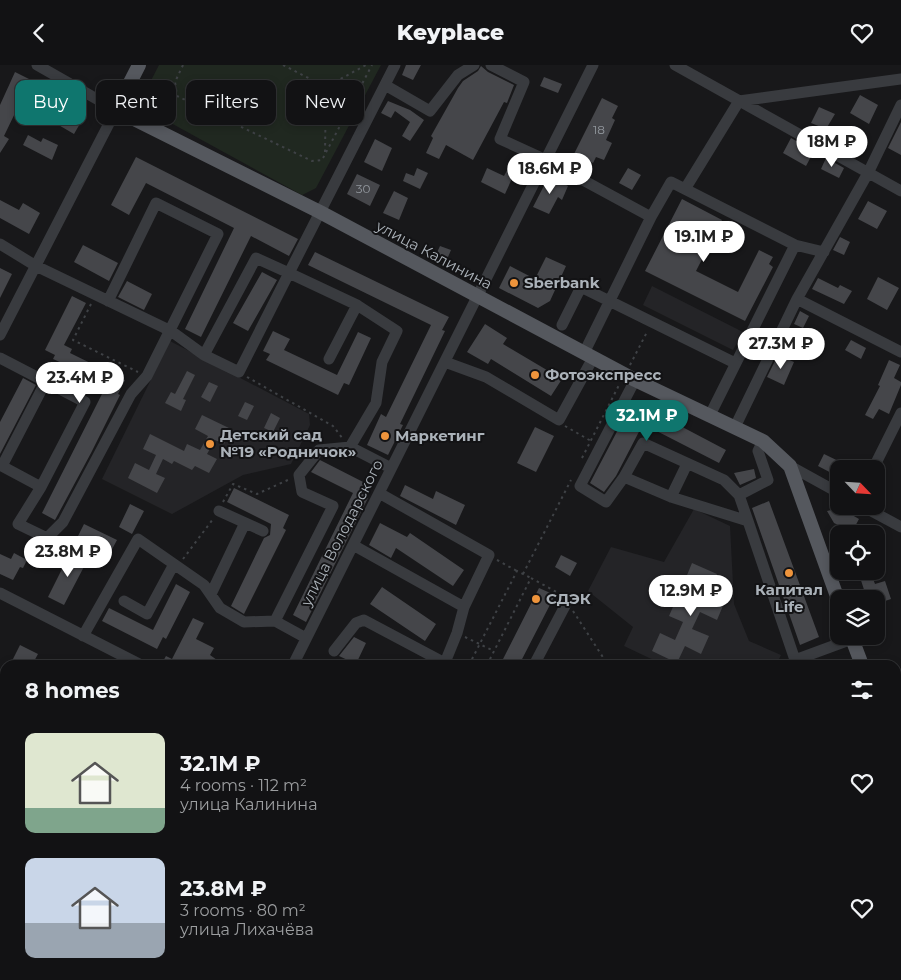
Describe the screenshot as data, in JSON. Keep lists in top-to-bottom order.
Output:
{
  "streets": {
    "main road": ["улица Калинина"],
    "street": ["улица Володарского"]
  },
  "crossings": [
    ["улица Калинина", "улица Володарского"]
  ],
  "places": [
    "Sberbank",
    "Фотоэкспресс",
    "Маркетинг",
    "Детский сад №19 «Родничок»",
    "Капитал Life",
    "СДЭК"
  ],
  "house_numbers": ["18", "30"],
  "north": "bottom right",
  "page": {
    "header": "Keyplace",
    "chip": [
      "Buy",
      "Rent",
      "Filters",
      "New"
    ],
    "price": [
      "18M ₽",
      "18.6M ₽",
      "19.1M ₽",
      "27.3M ₽",
      "23.4M ₽",
      "32.1M ₽",
      "23.8M ₽",
      "12.9M ₽"
    ],
    "heading": "8 homes",
    "list": [
      {
        "name": "32.1M ₽",
        "note": "4 rooms · 112 m² · улица Калинина"
      },
      {
        "name": "23.8M ₽",
        "note": "3 rooms · 80 m² · улица Лихачёва"
      }
    ]
  }
}
